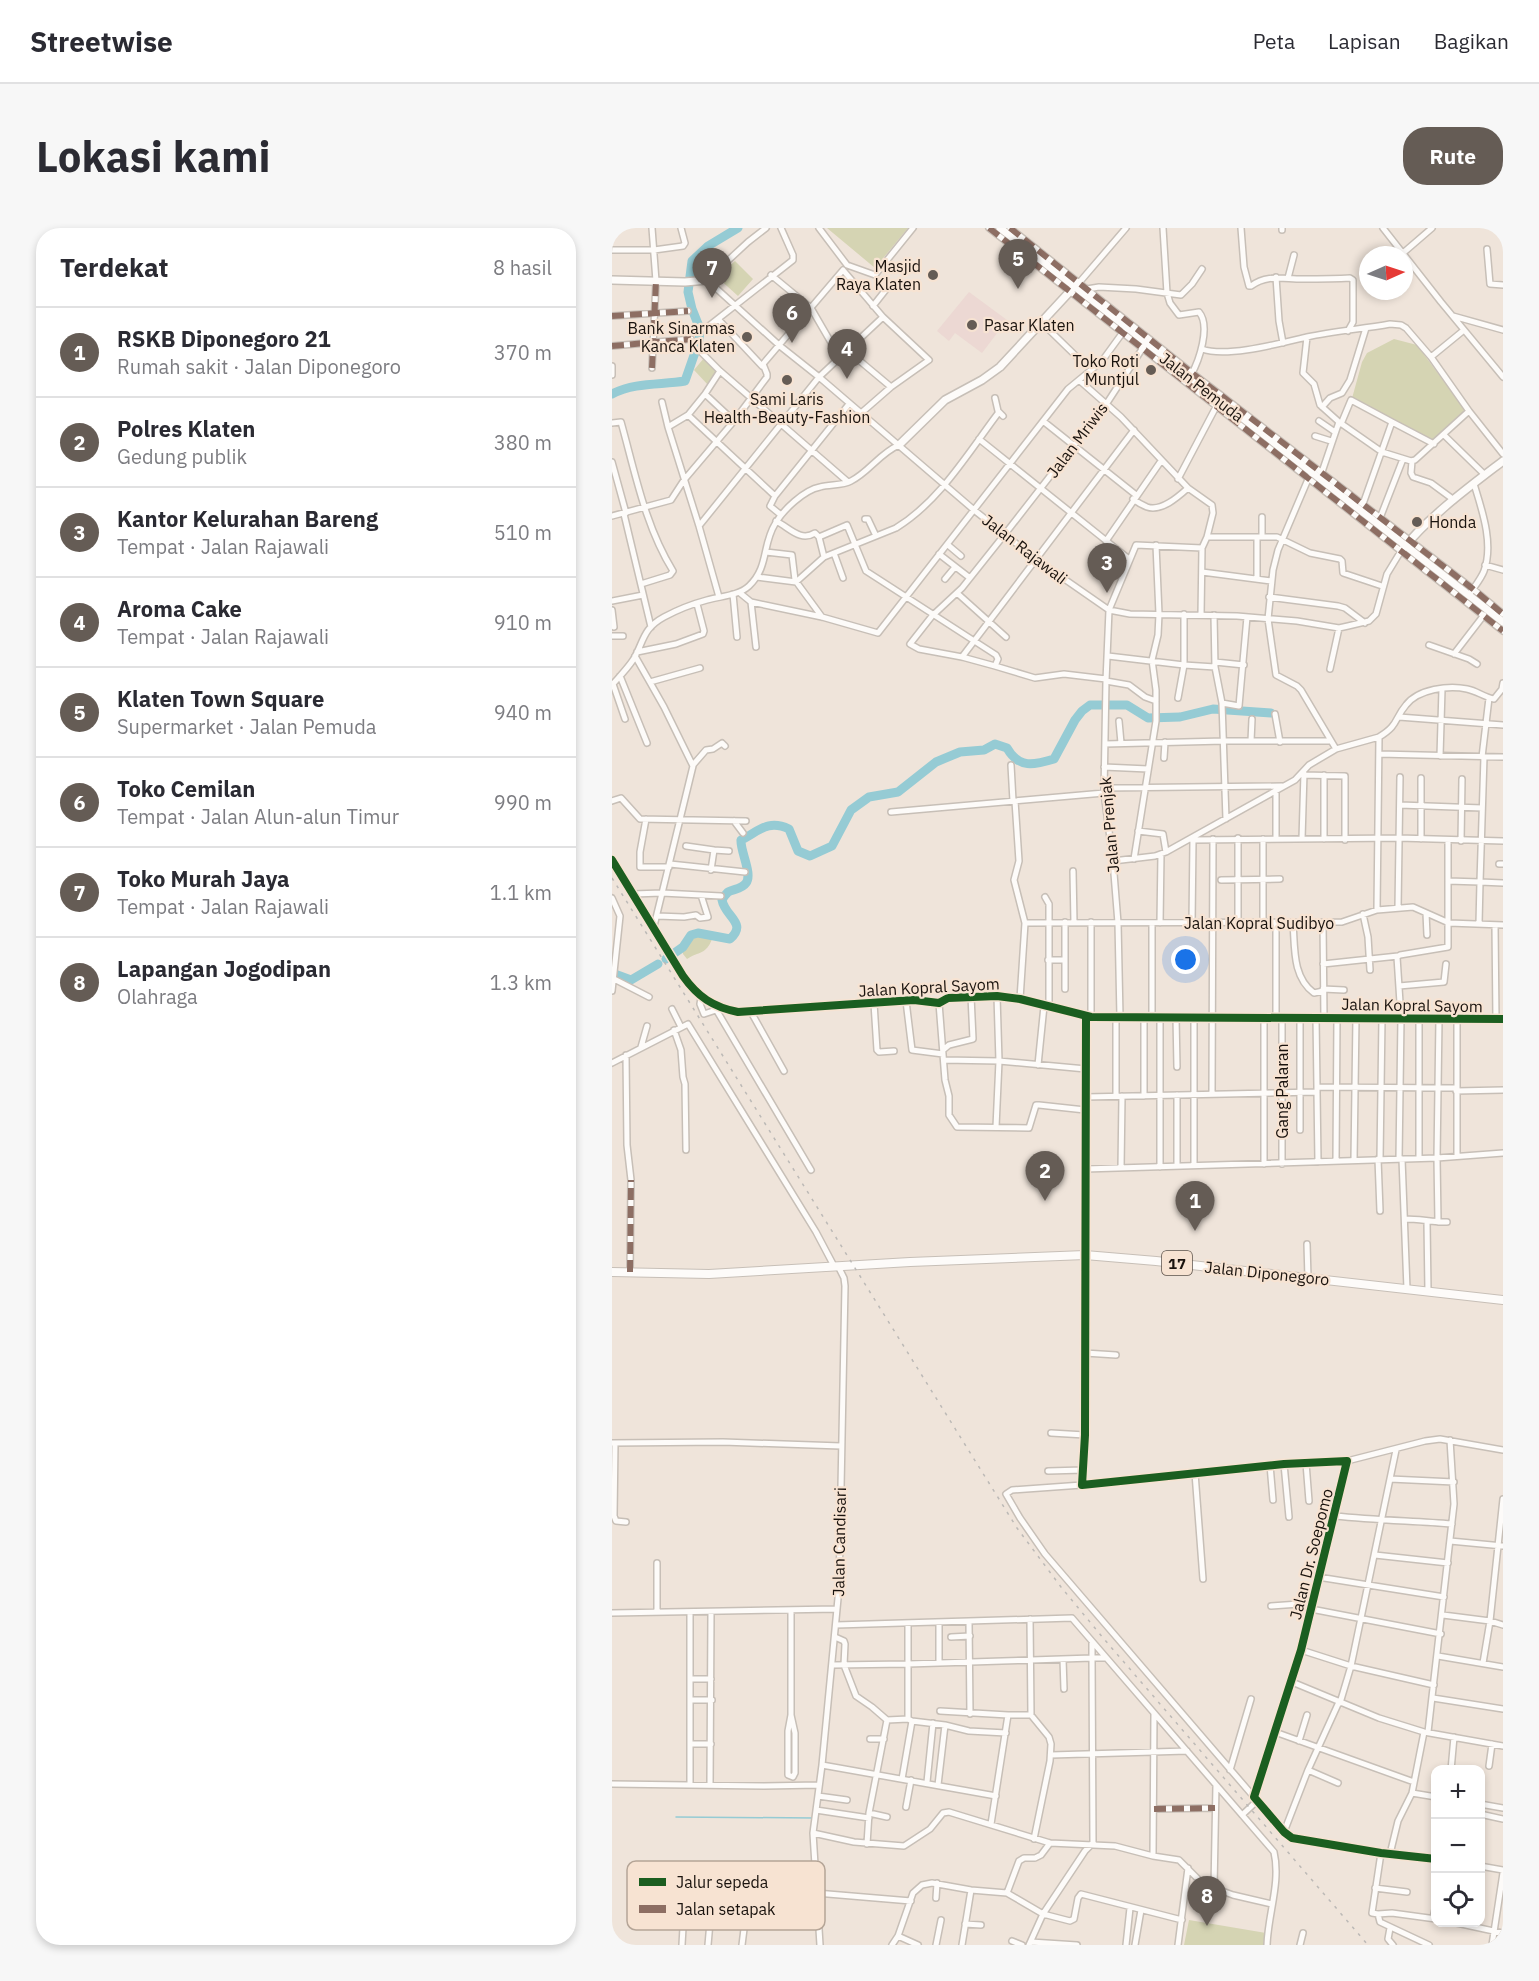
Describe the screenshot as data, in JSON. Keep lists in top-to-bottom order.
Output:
{
  "streets": {
    "highway": ["17", "Jalan Diponegoro"],
    "main road": ["Jalan Pemuda"],
    "street": [
      "Jalan Mriwis",
      "Jalan Rajawali",
      "Jalan Prenjak",
      "Jalan Kopral Sudibyo",
      "Jalan Kopral Sayom",
      "Gang Palaran",
      "Jalan Candisari",
      "Jalan Dr. Soepomo"
    ]
  },
  "crossings": [
    ["Jalan Pemuda", "Jalan Mriwis"],
    ["Jalan Mriwis", "Jalan Rajawali"],
    ["Jalan Rajawali", "Jalan Prenjak"],
    ["Jalan Prenjak", "Jalan Kopral Sudibyo"],
    ["Jalan Prenjak", "Jalan Kopral Sayom"],
    ["Jalan Kopral Sudibyo", "Gang Palaran"],
    ["Jalan Kopral Sayom", "Gang Palaran"],
    ["17", "Jalan Diponegoro"],
    ["17", "Jalan Candisari"],
    ["Jalan Diponegoro", "Jalan Candisari"]
  ],
  "places": [
    "Masjid Raya Klaten",
    "Pasar Klaten",
    "Bank Sinarmas Kanca Klaten",
    "Toko Roti Muntjul",
    "Sami Laris Health-Beauty-Fashion",
    "Honda"
  ],
  "legend": ["Jalur sepeda", "Jalan setapak"],
  "north": "right",
  "page": {
    "header": "Streetwise",
    "nav": ["Peta", "Lapisan", "Bagikan"],
    "buttons": "Rute",
    "title": "Lokasi kami",
    "heading": ["Terdekat", "8 hasil"],
    "pins": [
      "5",
      "7",
      "6",
      "4",
      "3",
      "2",
      "1",
      "8"
    ],
    "list": [
      {
        "mark": "1",
        "name": "RSKB Diponegoro 21",
        "note": "Rumah sakit · Jalan Diponegoro",
        "value": "370 m"
      },
      {
        "mark": "2",
        "name": "Polres Klaten",
        "note": "Gedung publik",
        "value": "380 m"
      },
      {
        "mark": "3",
        "name": "Kantor Kelurahan Bareng",
        "note": "Tempat · Jalan Rajawali",
        "value": "510 m"
      },
      {
        "mark": "4",
        "name": "Aroma Cake",
        "note": "Tempat · Jalan Rajawali",
        "value": "910 m"
      },
      {
        "mark": "5",
        "name": "Klaten Town Square",
        "note": "Supermarket · Jalan Pemuda",
        "value": "940 m"
      },
      {
        "mark": "6",
        "name": "Toko Cemilan",
        "note": "Tempat · Jalan Alun-alun Timur",
        "value": "990 m"
      },
      {
        "mark": "7",
        "name": "Toko Murah Jaya",
        "note": "Tempat · Jalan Rajawali",
        "value": "1.1 km"
      },
      {
        "mark": "8",
        "name": "Lapangan Jogodipan",
        "note": "Olahraga",
        "value": "1.3 km"
      }
    ],
    "map_buttons": ["+", "−"]
  }
}
